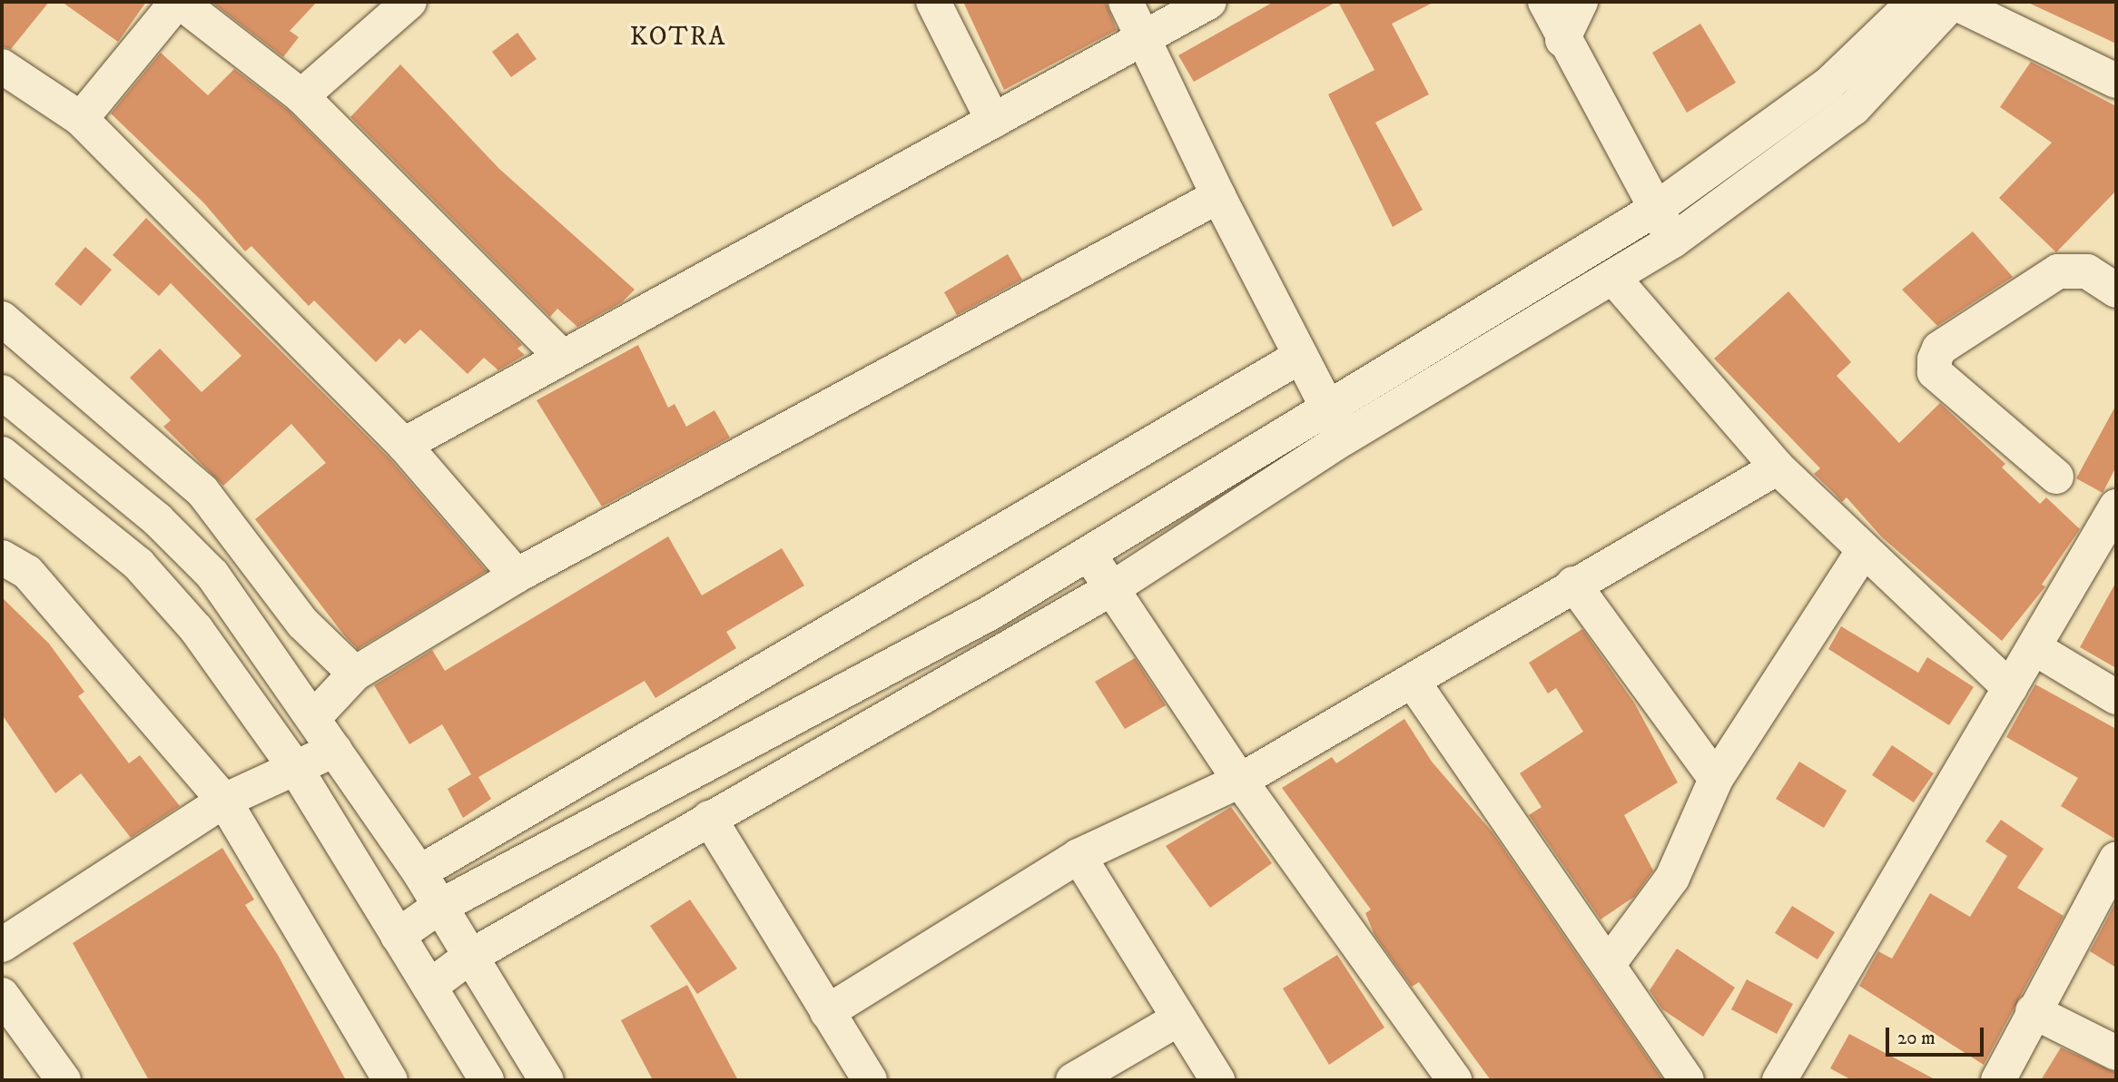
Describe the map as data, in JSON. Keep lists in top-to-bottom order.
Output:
{
  "districts": ["KOTRA"],
  "scale_bar": "20 m"
}
